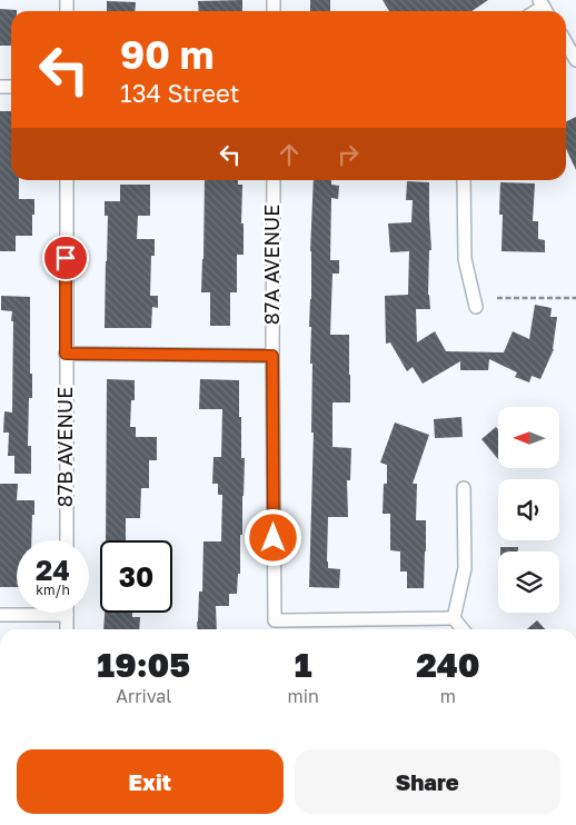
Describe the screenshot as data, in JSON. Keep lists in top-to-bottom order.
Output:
{
  "streets": {
    "street": ["87A AVENUE", "87B AVENUE"]
  },
  "north": "left",
  "page": {
    "turn": ["90 m", "134 Street"],
    "speed": "24 km/h",
    "limit": "30",
    "eta": [
      "19:05",
      "Arrival",
      "1",
      "min",
      "240",
      "m"
    ],
    "buttons": ["Exit", "Share"]
  }
}
